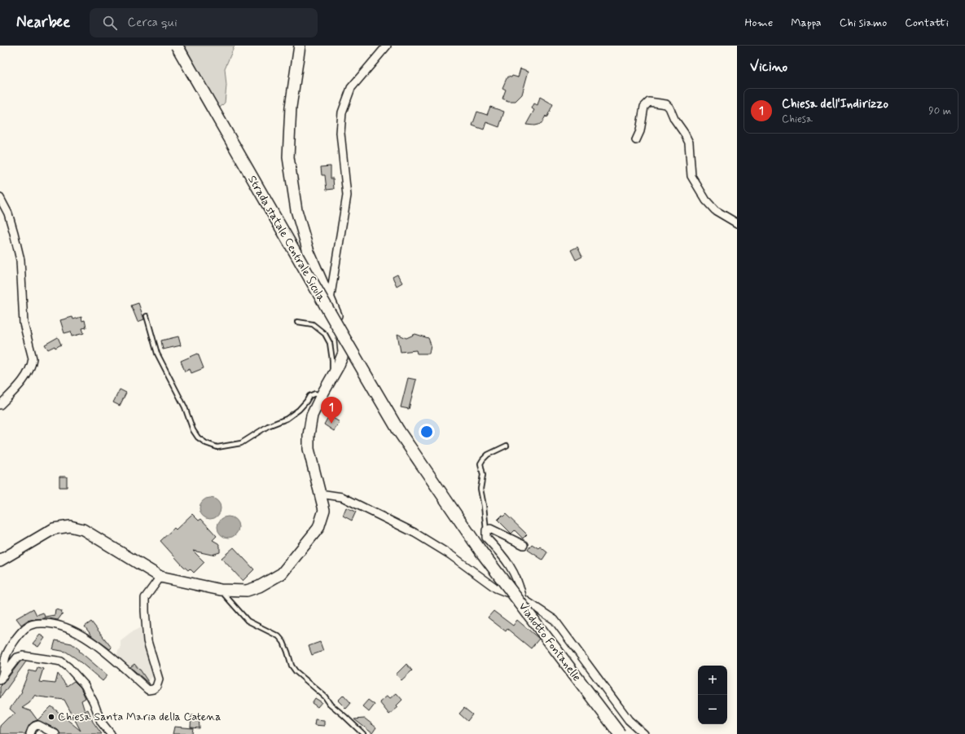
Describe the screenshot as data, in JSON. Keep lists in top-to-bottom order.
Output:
{
  "streets": {
    "main road": ["Strada statale Centrale Sicula", "Viadotto Fontanelle"]
  },
  "crossings": [
    ["Strada statale Centrale Sicula", "Viadotto Fontanelle"]
  ],
  "places": ["Chiesa Santa Maria della Catena"],
  "page": {
    "header": "Nearbee",
    "search": "Cerca qui",
    "nav": [
      "Home",
      "Mappa",
      "Chi siamo",
      "Contatti"
    ],
    "heading": "Vicino",
    "list": [
      {
        "mark": "1",
        "name": "Chiesa dell'Indirizzo",
        "note": "Chiesa",
        "value": "90 m"
      }
    ],
    "pins": "1",
    "map_buttons": ["+", "−"]
  }
}
